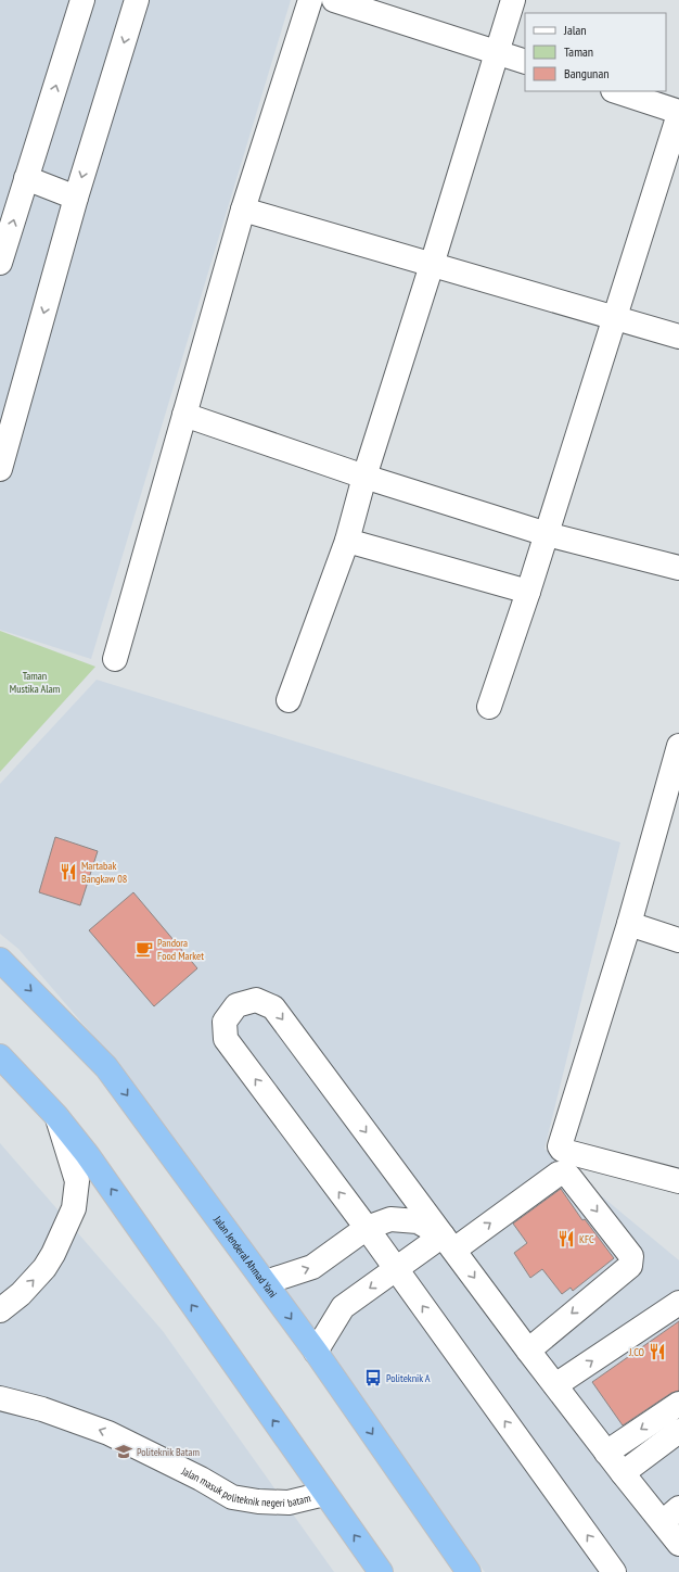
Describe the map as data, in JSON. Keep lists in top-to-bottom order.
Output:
{
  "streets": {
    "highway": ["Jalan Jenderal Ahmad Yani"],
    "street": ["Jalan masuk politeknik negeri batam"]
  },
  "one_way": ["Jalan masuk politeknik negeri batam"],
  "parks": ["Taman Mustika Alam"],
  "places": {
    "restaurant": ["Martabak Bangkaw 08", "KFC", "J.CO"],
    "cafe": ["Pandora Food Market"],
    "bus stop": ["Politeknik A"],
    "school or university": ["Politeknik Batam"]
  },
  "legend": ["Jalan", "Taman", "Bangunan"]
}
